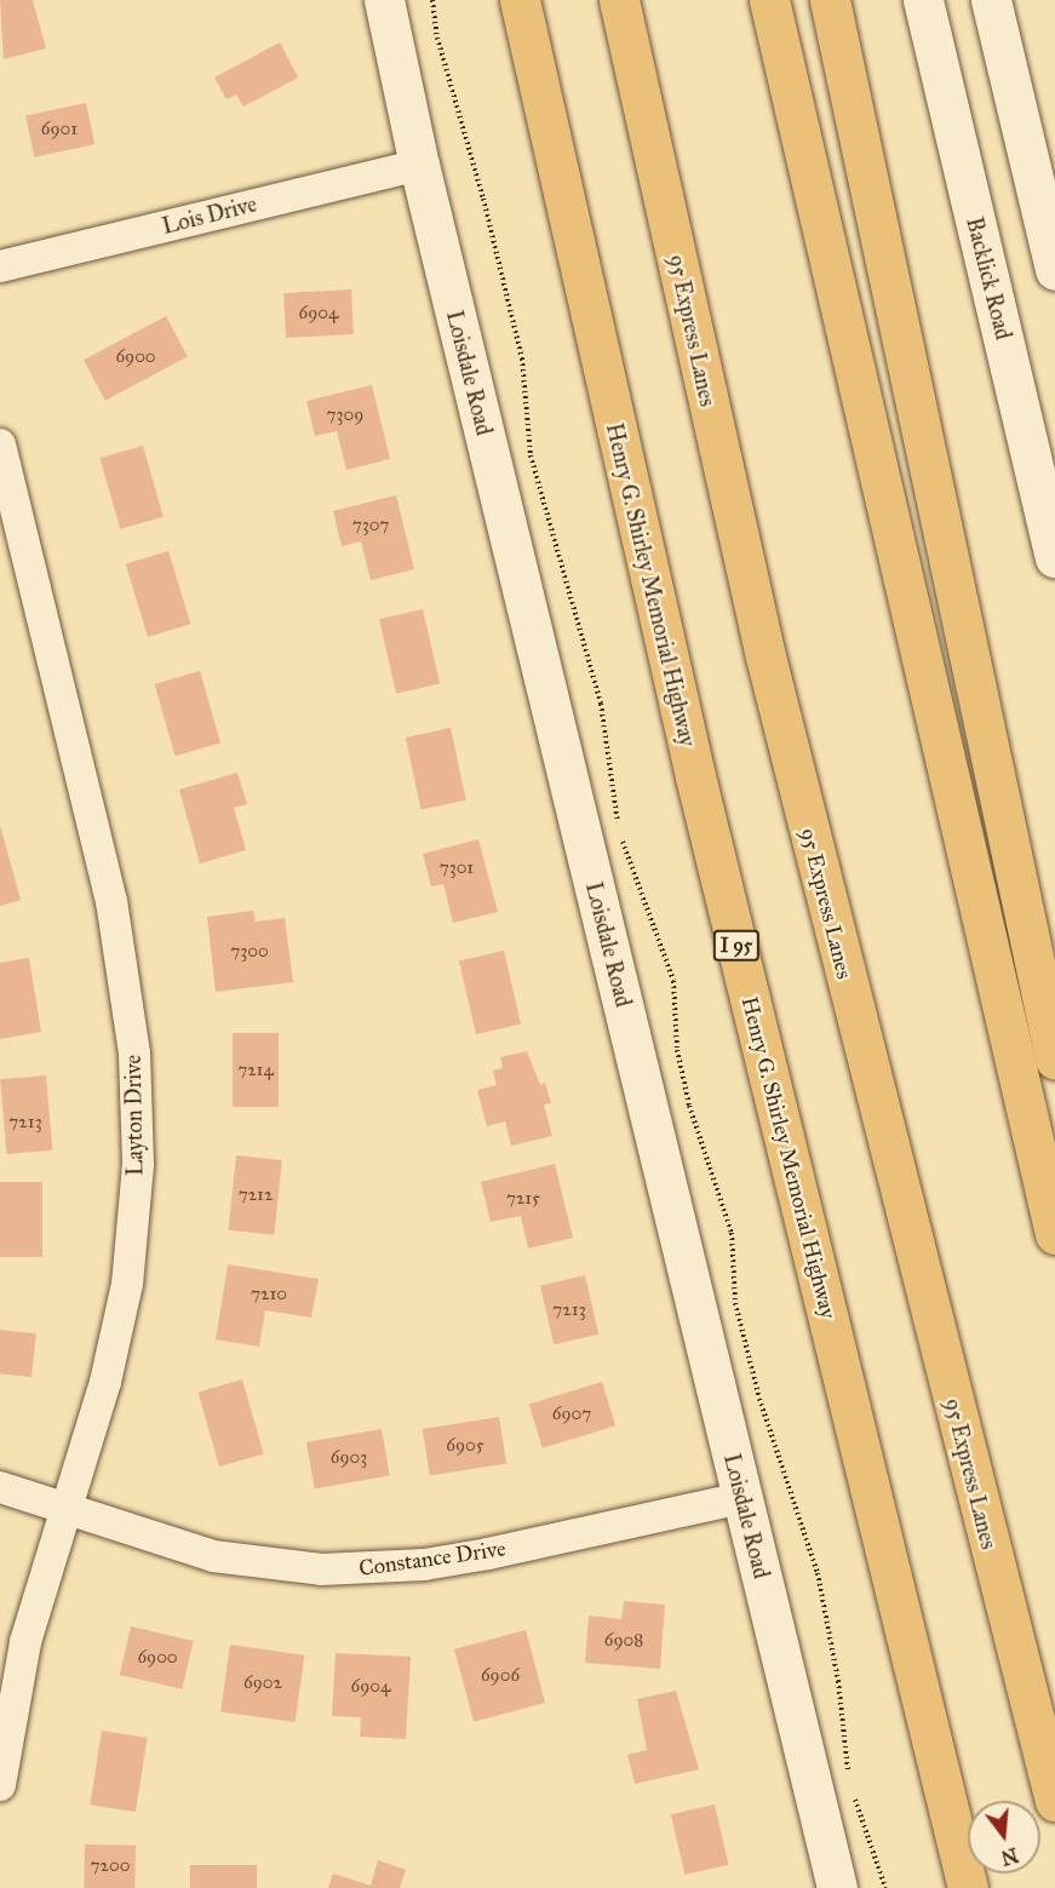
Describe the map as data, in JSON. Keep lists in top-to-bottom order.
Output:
{
  "streets": {
    "highway": ["95 Express Lanes", "Henry G. Shirley Memorial Highway", "I 95"],
    "main road": ["Backlick Road", "Loisdale Road"],
    "street": ["Lois Drive", "Layton Drive", "Constance Drive"]
  },
  "crossings": [
    ["Lois Drive", "Loisdale Road"],
    ["Loisdale Road", "Constance Drive"],
    ["Layton Drive", "Constance Drive"]
  ],
  "house_numbers": [
    "6901",
    "6904",
    "6900",
    "7309",
    "7307",
    "7301",
    "7300",
    "7214",
    "7213",
    "7212",
    "7215",
    "7210",
    "7213",
    "6907",
    "6905",
    "6903",
    "6908",
    "6900",
    "6906",
    "6902",
    "6904",
    "7200"
  ],
  "north": "bottom"
}
